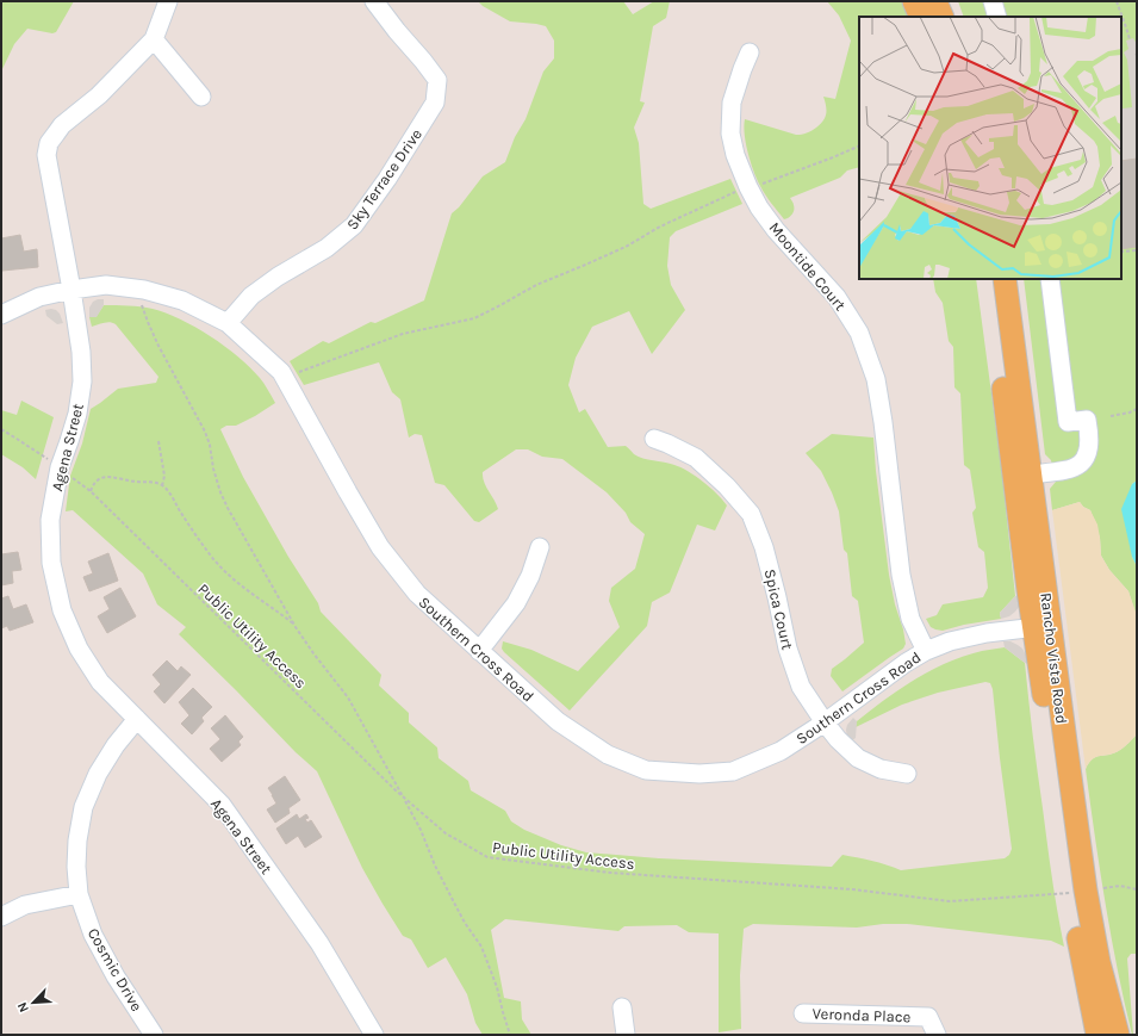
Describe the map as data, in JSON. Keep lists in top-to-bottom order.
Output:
{
  "streets": {
    "main road": ["Rancho Vista Road"],
    "street": [
      "Sky Terrace Drive",
      "Moontide Court",
      "Agena Street",
      "Spica Court",
      "Southern Cross Road",
      "Cosmic Drive",
      "Veronda Place"
    ],
    "path": ["Public Utility Access"]
  },
  "crossings": [
    ["Sky Terrace Drive", "Southern Cross Road"],
    ["Moontide Court", "Southern Cross Road"],
    ["Agena Street", "Public Utility Access"],
    ["Agena Street", "Southern Cross Road"],
    ["Agena Street", "Cosmic Drive"],
    ["Spica Court", "Southern Cross Road"],
    ["Public Utility Access", "Rancho Vista Road"],
    ["Southern Cross Road", "Rancho Vista Road"]
  ],
  "north": "bottom left"
}
